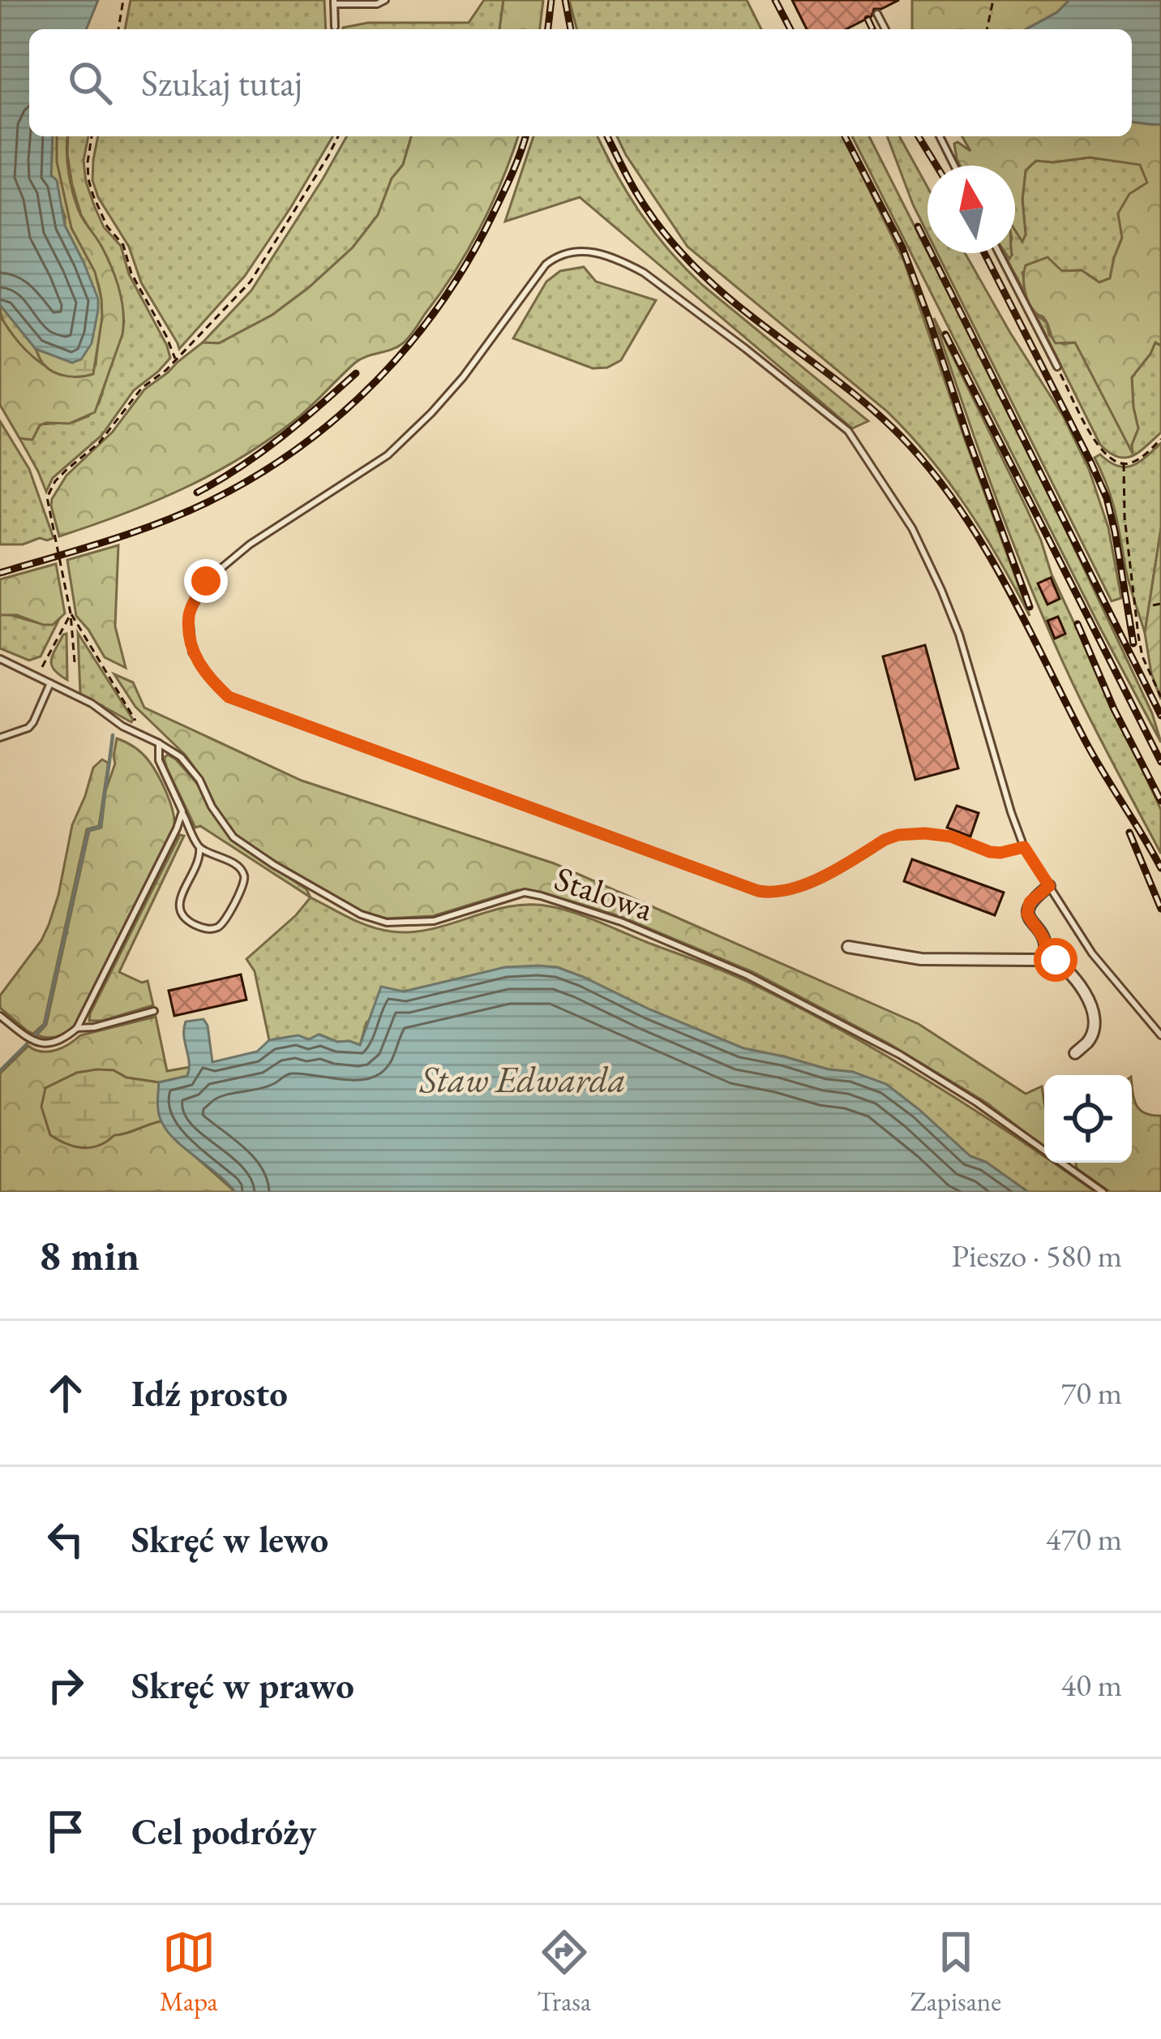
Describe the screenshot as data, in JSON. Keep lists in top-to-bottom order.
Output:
{
  "streets": {
    "lane": ["Stalowa"]
  },
  "water": ["Staw Edwarda"],
  "north": "top",
  "page": {
    "search": "Szukaj tutaj",
    "heading": ["8 min", "Pieszo · 580 m"],
    "list": [
      ["Idź prosto", "70 m"],
      ["Skręć w lewo", "470 m"],
      ["Skręć w prawo", "40 m"],
      "Cel podróży"
    ],
    "nav": ["Mapa", "Trasa", "Zapisane"]
  }
}
